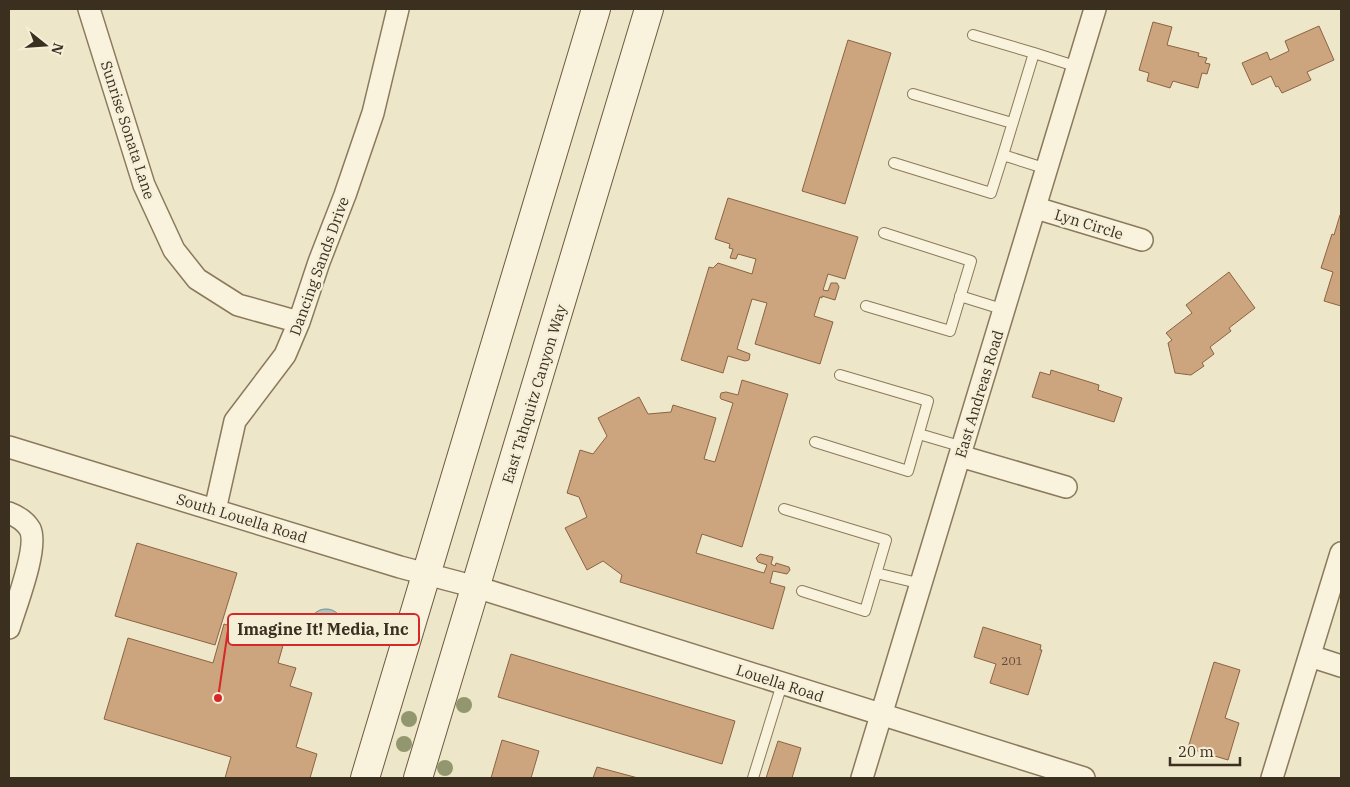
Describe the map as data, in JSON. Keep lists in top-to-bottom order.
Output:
{
  "streets": {
    "main road": ["East Tahquitz Canyon Way"],
    "street": [
      "Sunrise Sonata Lane",
      "Lyn Circle",
      "Dancing Sands Drive",
      "East Andreas Road",
      "South Louella Road",
      "Louella Road"
    ]
  },
  "crossings": [
    ["Sunrise Sonata Lane", "Dancing Sands Drive"],
    ["Lyn Circle", "East Andreas Road"],
    ["Dancing Sands Drive", "South Louella Road"],
    ["East Tahquitz Canyon Way", "South Louella Road"],
    ["East Tahquitz Canyon Way", "Louella Road"],
    ["East Andreas Road", "Louella Road"],
    ["South Louella Road", "Louella Road"]
  ],
  "places": ["Imagine It! Media, Inc"],
  "house_numbers": ["201"],
  "scale_bar": "20 m",
  "north": "right"
}
